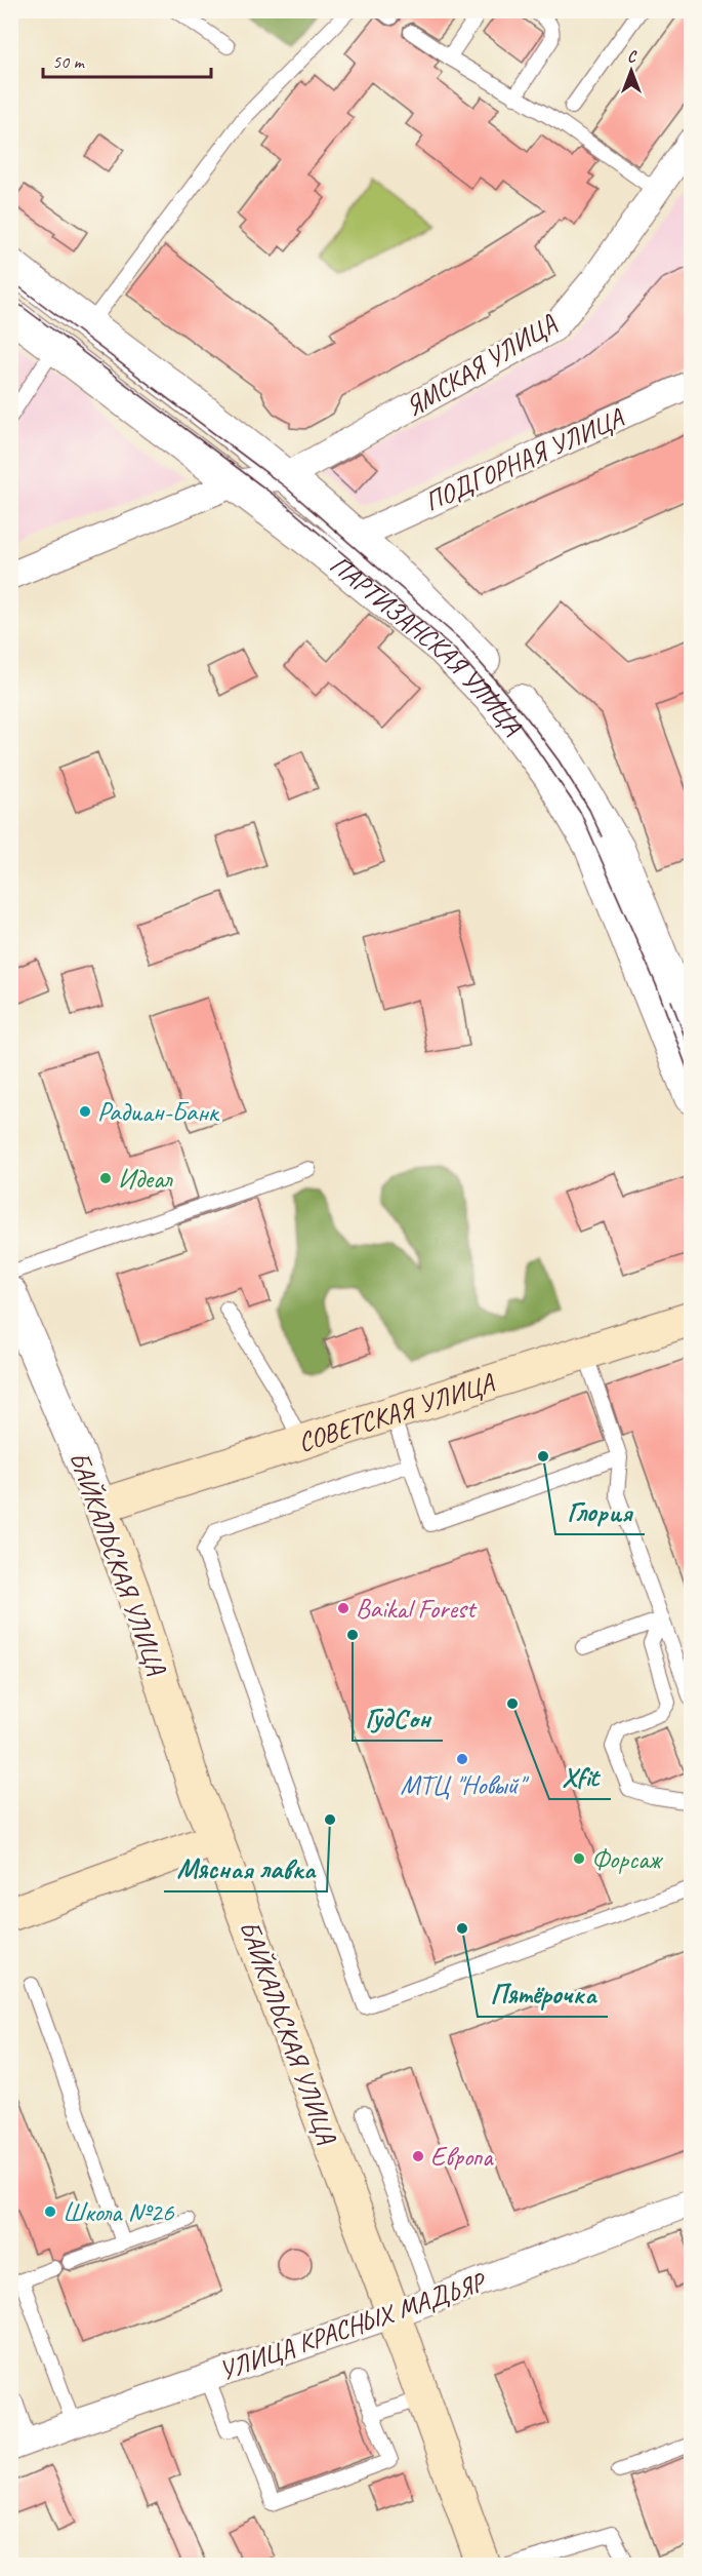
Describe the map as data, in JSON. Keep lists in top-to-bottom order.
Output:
{
  "streets": {
    "main road": ["СОВЕТСКАЯ УЛИЦА", "БАЙКАЛЬСКАЯ УЛИЦА"],
    "street": [
      "ЯМСКАЯ УЛИЦА",
      "ПОДГОРНАЯ УЛИЦА",
      "ПАРТИЗАНСКАЯ УЛИЦА",
      "УЛИЦА КРАСНЫХ МАДЬЯР"
    ]
  },
  "crossings": [
    ["ЯМСКАЯ УЛИЦА", "ПАРТИЗАНСКАЯ УЛИЦА"],
    ["ПОДГОРНАЯ УЛИЦА", "ПАРТИЗАНСКАЯ УЛИЦА"],
    ["СОВЕТСКАЯ УЛИЦА", "БАЙКАЛЬСКАЯ УЛИЦА"],
    ["БАЙКАЛЬСКАЯ УЛИЦА", "УЛИЦА КРАСНЫХ МАДЬЯР"]
  ],
  "places": [
    "Радиан-Банк",
    "Идеал",
    "Глория",
    "Baikal Forest",
    "ГудСон",
    "Xfit",
    "МТЦ \"Новый\"",
    "Мясная лавка",
    "Форсаж",
    "Пятёрочка",
    "Европа",
    "Школа №26"
  ],
  "scale_bar": "50 m",
  "north": "top"
}
